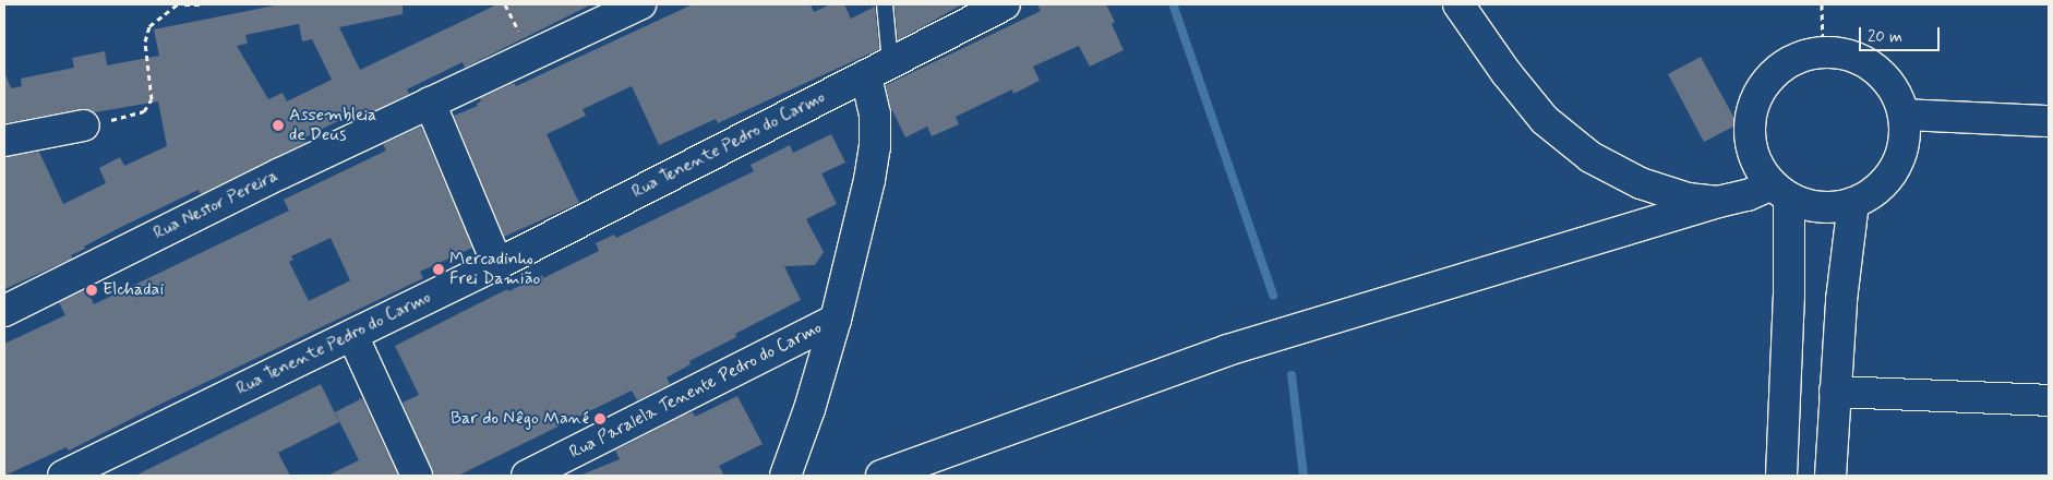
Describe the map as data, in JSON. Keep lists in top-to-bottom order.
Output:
{
  "streets": {
    "street": ["Rua Tenente Pedro do Carmo", "Rua Nestor Pereira", "Rua Paralela Tenente Pedro do Carmo"]
  },
  "places": [
    "Assembleia de Deus",
    "Mercadinho Frei Damião",
    "Elchadai",
    "Bar do Nêgo Mané"
  ],
  "scale_bar": "20 m"
}
